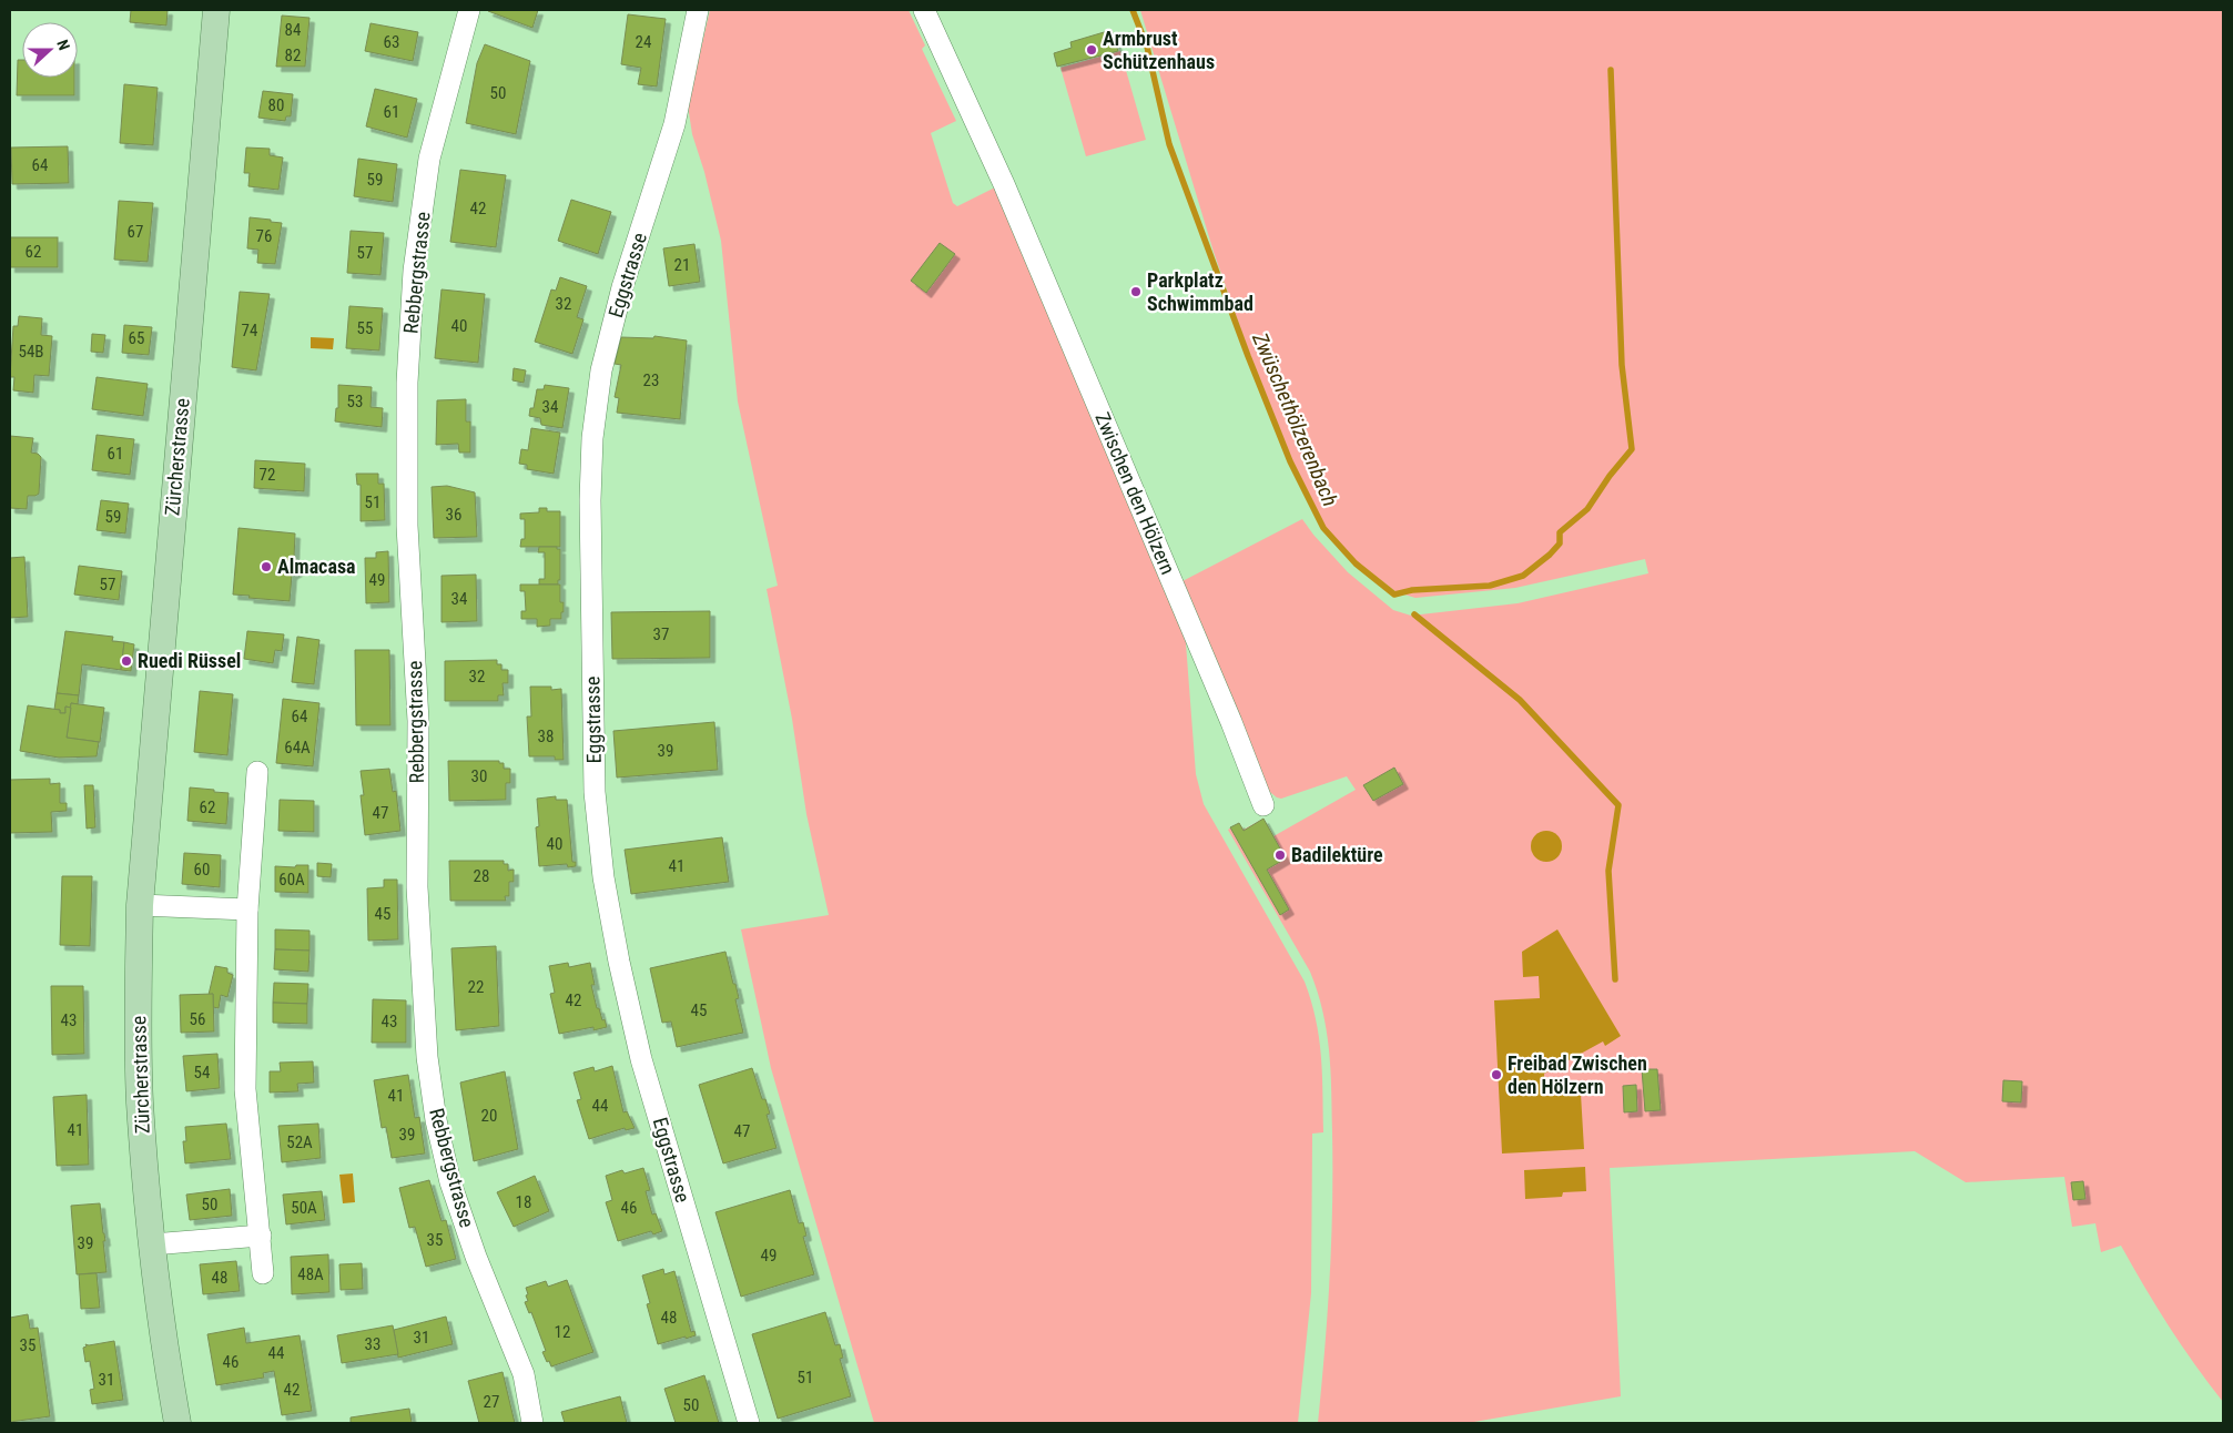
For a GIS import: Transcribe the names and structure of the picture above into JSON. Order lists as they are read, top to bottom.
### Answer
{
  "streets": {
    "main road": ["Zürcherstrasse"],
    "street": ["Rebbergstrasse", "Eggstrasse", "Zwischen den Hölzern"]
  },
  "water": ["Zwüschethölzerenbach"],
  "places": [
    "Armbrust Schützenhaus",
    "Parkplatz Schwimmbad",
    "Almacasa",
    "Ruedi Rüssel",
    "Badilektüre",
    "Freibad Zwischen den Hölzern"
  ],
  "house_numbers": [
    "84",
    "63",
    "24",
    "82",
    "50",
    "80",
    "61",
    "64",
    "59",
    "42",
    "67",
    "76",
    "62",
    "57",
    "21",
    "32",
    "40",
    "55",
    "74",
    "65",
    "54B",
    "23",
    "53",
    "34",
    "61",
    "72",
    "51",
    "36",
    "59",
    "49",
    "57",
    "34",
    "37",
    "32",
    "64",
    "38",
    "64A",
    "39",
    "30",
    "62",
    "47",
    "40",
    "41",
    "60",
    "28",
    "60A",
    "45",
    "22",
    "42",
    "45",
    "56",
    "43",
    "43",
    "54",
    "41",
    "44",
    "20",
    "41",
    "47",
    "39",
    "52A",
    "18",
    "50",
    "50A",
    "46",
    "35",
    "39",
    "49",
    "48A",
    "48",
    "48",
    "12",
    "31",
    "33",
    "35",
    "44",
    "46",
    "51",
    "31",
    "42",
    "27",
    "50"
  ],
  "north": "right"
}
